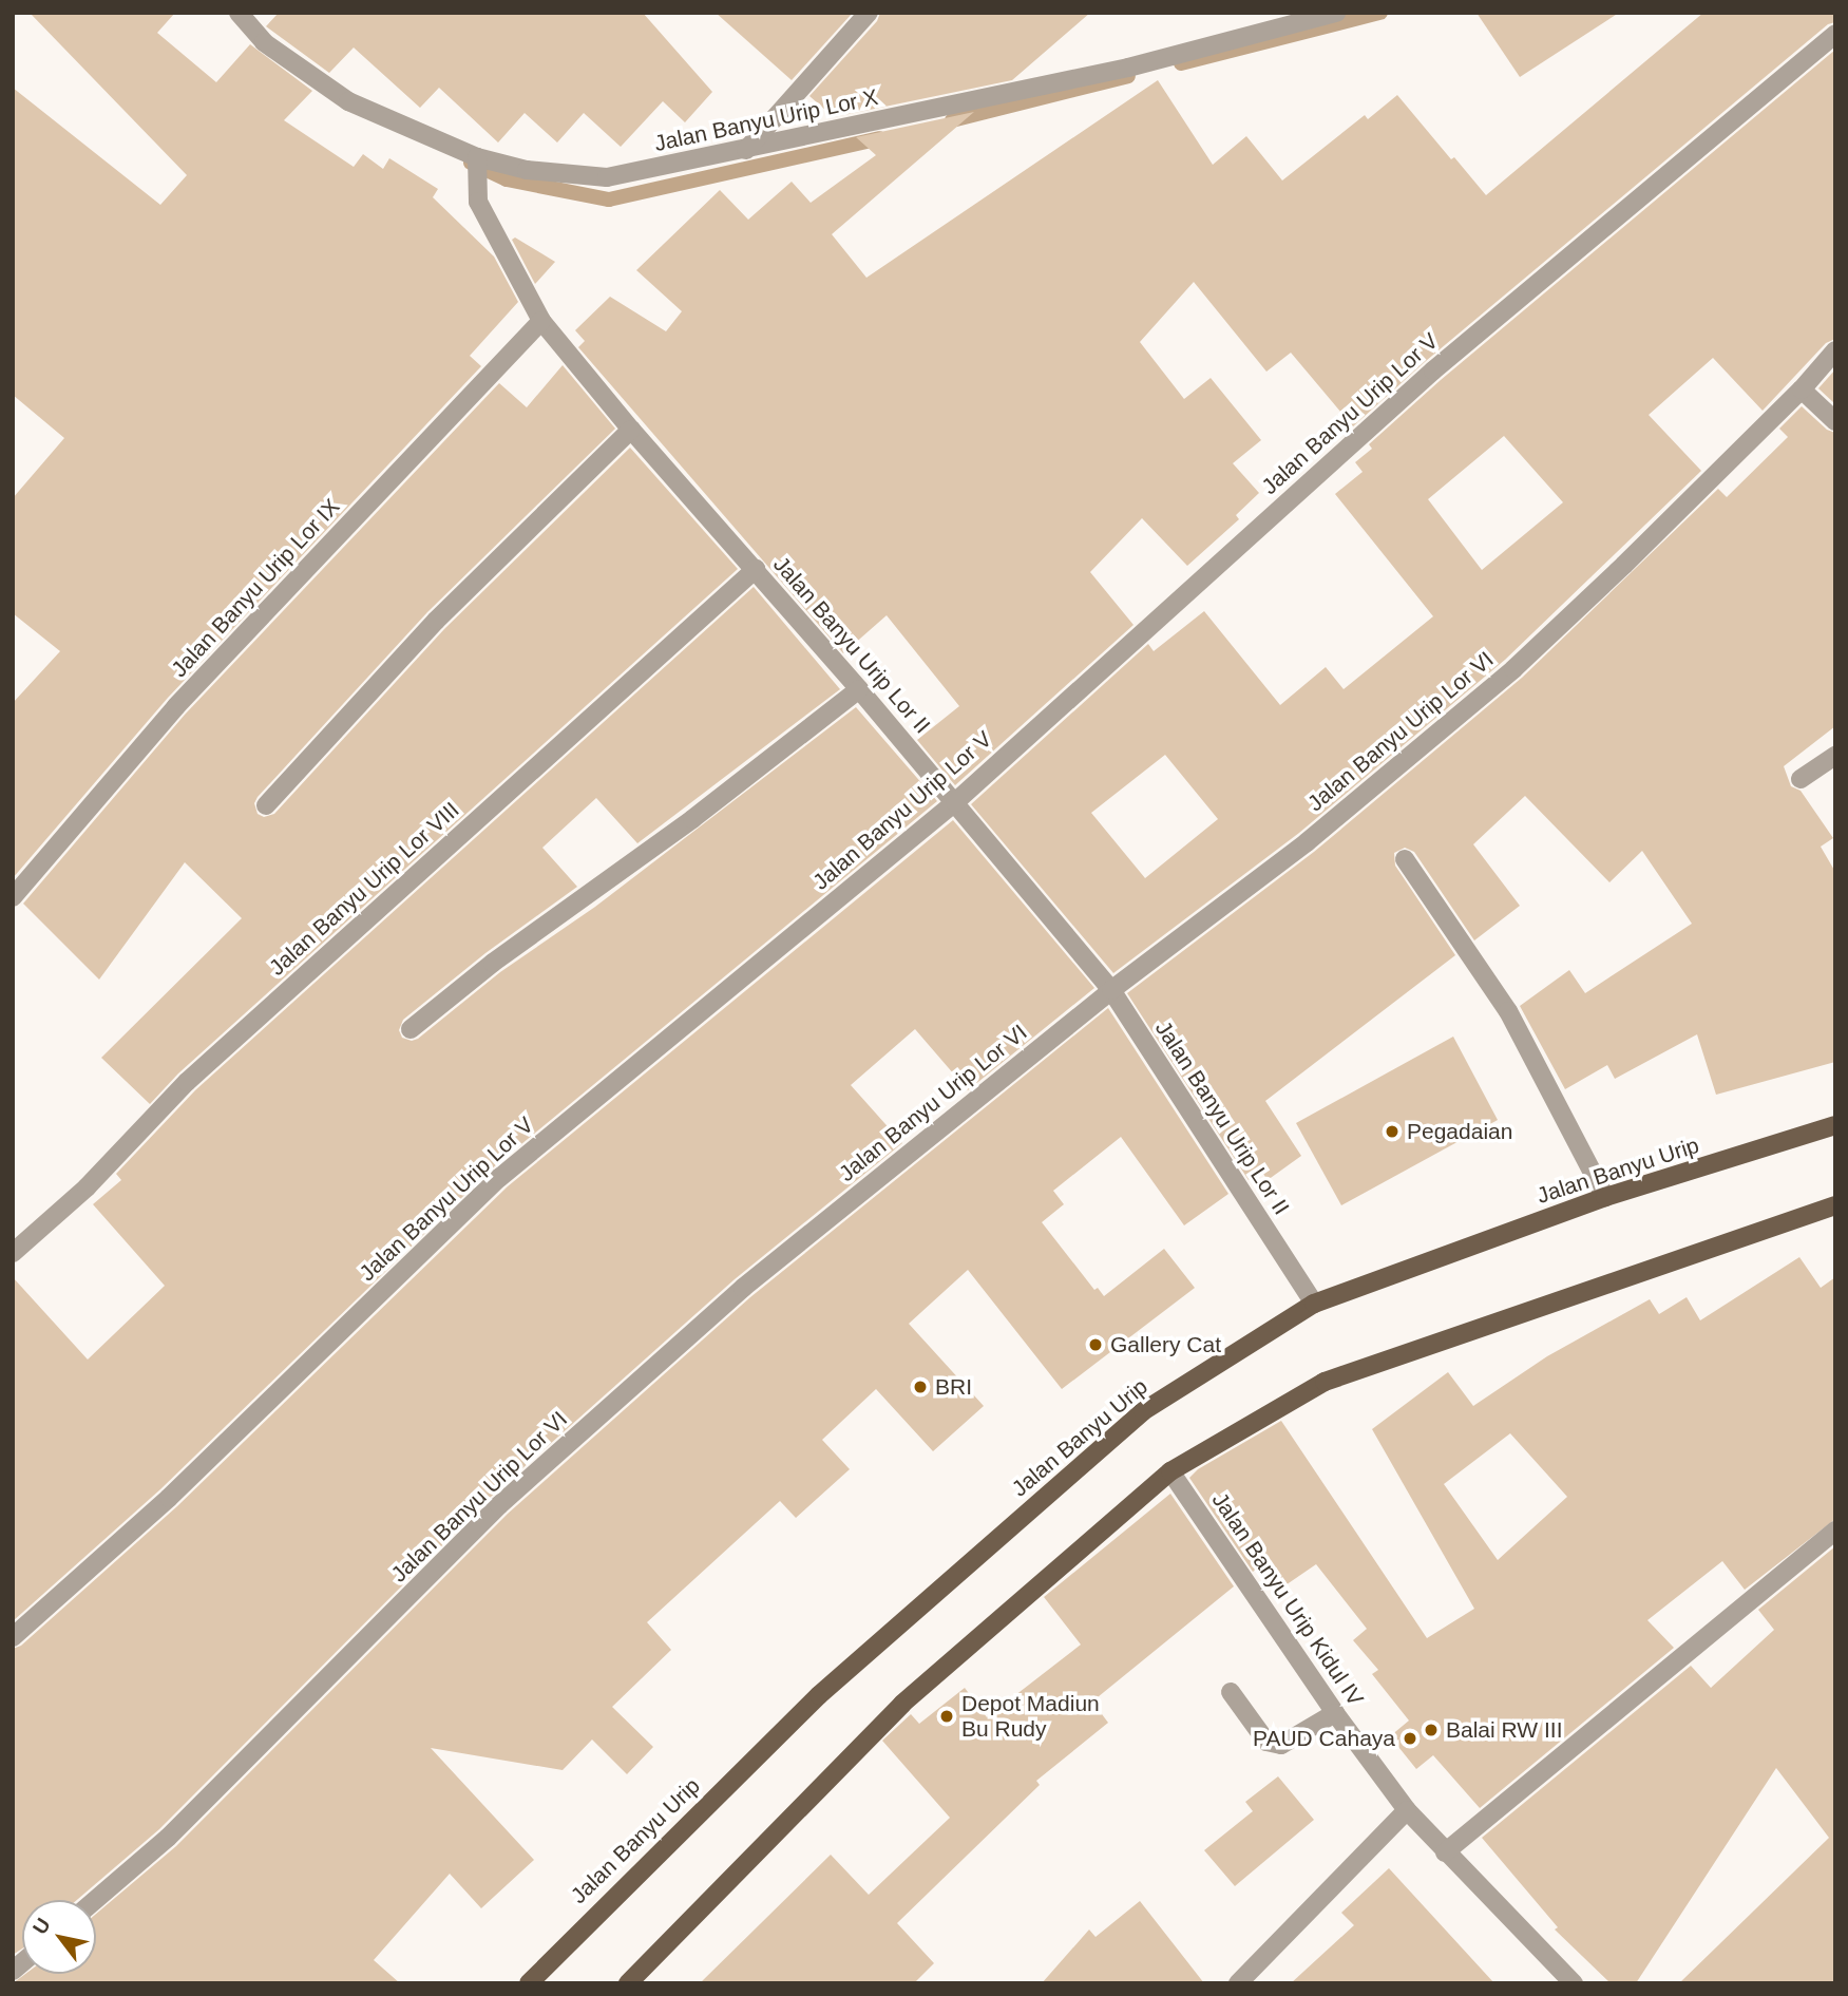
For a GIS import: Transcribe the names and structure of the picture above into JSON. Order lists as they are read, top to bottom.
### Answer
{
  "streets": {
    "main road": ["Jalan Banyu Urip"],
    "street": [
      "Jalan Banyu Urip Lor X",
      "Jalan Banyu Urip Lor V",
      "Jalan Banyu Urip Lor IX",
      "Jalan Banyu Urip Lor II",
      "Jalan Banyu Urip Lor VI",
      "Jalan Banyu Urip Lor VIII",
      "Jalan Banyu Urip Kidul IV"
    ]
  },
  "crossings": [
    ["Jalan Banyu Urip Lor X", "Jalan Banyu Urip Lor II"],
    ["Jalan Banyu Urip Lor V", "Jalan Banyu Urip Lor II"],
    ["Jalan Banyu Urip Lor IX", "Jalan Banyu Urip Lor II"],
    ["Jalan Banyu Urip Lor II", "Jalan Banyu Urip Lor VI"],
    ["Jalan Banyu Urip Lor II", "Jalan Banyu Urip Lor VIII"],
    ["Jalan Banyu Urip Lor II", "Jalan Banyu Urip"]
  ],
  "places": [
    "Pegadaian",
    "Gallery Cat",
    "BRI",
    "Depot Madiun Bu Rudy",
    "Balai RW III",
    "PAUD Cahaya"
  ],
  "north": "top left"
}
